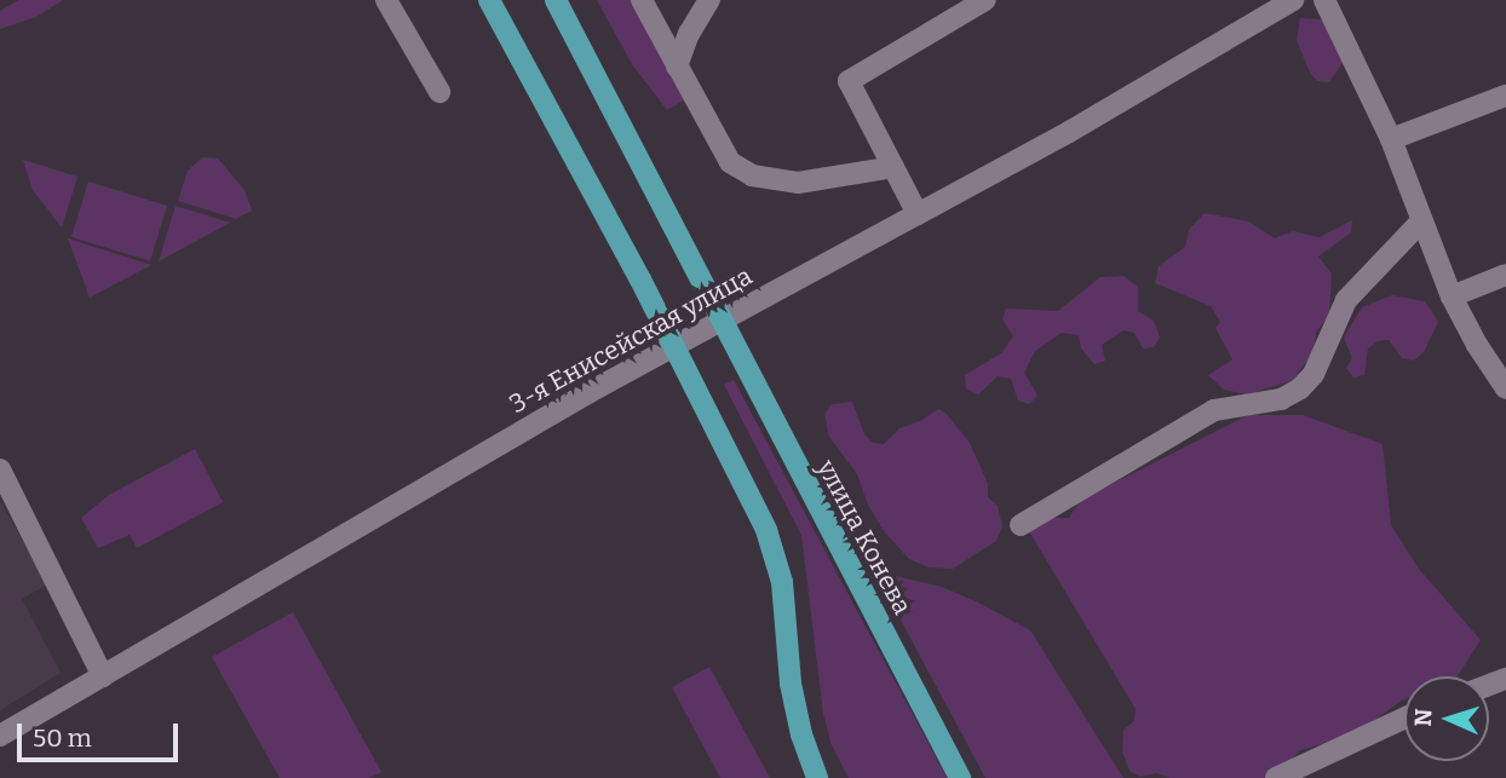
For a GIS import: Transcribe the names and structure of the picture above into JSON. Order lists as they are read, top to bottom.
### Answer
{
  "streets": {
    "main road": ["улица Конева"],
    "street": ["3-я Енисейская улица"]
  },
  "crossings": [
    ["3-я Енисейская улица", "улица Конева"]
  ],
  "scale_bar": "50 m",
  "north": "left"
}
